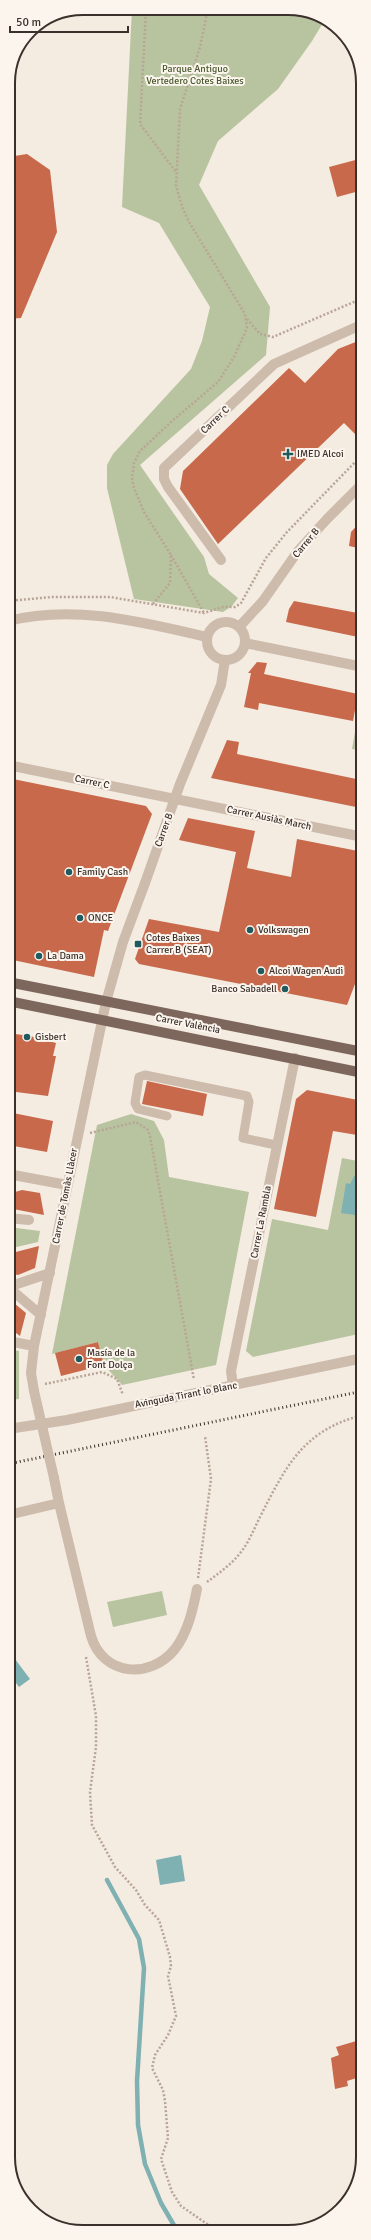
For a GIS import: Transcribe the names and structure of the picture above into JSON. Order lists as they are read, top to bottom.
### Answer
{
  "streets": {
    "main road": ["Carrer València"],
    "street": [
      "Carrer C",
      "Carrer B",
      "Carrer Ausiàs March",
      "Carrer de Tomàs Llàcer",
      "Carrer La Rambla",
      "Avinguda Tirant lo Blanc"
    ]
  },
  "crossings": [
    ["Carrer C", "Carrer B"],
    ["Carrer C", "Carrer Ausiàs March"],
    ["Carrer B", "Carrer Ausiàs March"],
    ["Carrer B", "Carrer València"],
    ["Carrer B", "Carrer de Tomàs Llàcer"],
    ["Carrer València", "Carrer de Tomàs Llàcer"],
    ["Carrer València", "Carrer La Rambla"],
    ["Carrer La Rambla", "Avinguda Tirant lo Blanc"]
  ],
  "parks": ["Parque Antiguo Vertedero Cotes Baixes"],
  "places": {
    "health": ["IMED Alcoi"],
    "other": [
      "Family Cash",
      "ONCE",
      "Volkswagen",
      "La Dama",
      "Alcoi Wagen Audi",
      "Banco Sabadell",
      "Gisbert",
      "Masía de la Font Dolça"
    ],
    "transit": ["Cotes Baixes Carrer B (SEAT)"]
  },
  "scale_bar": "50 m"
}
